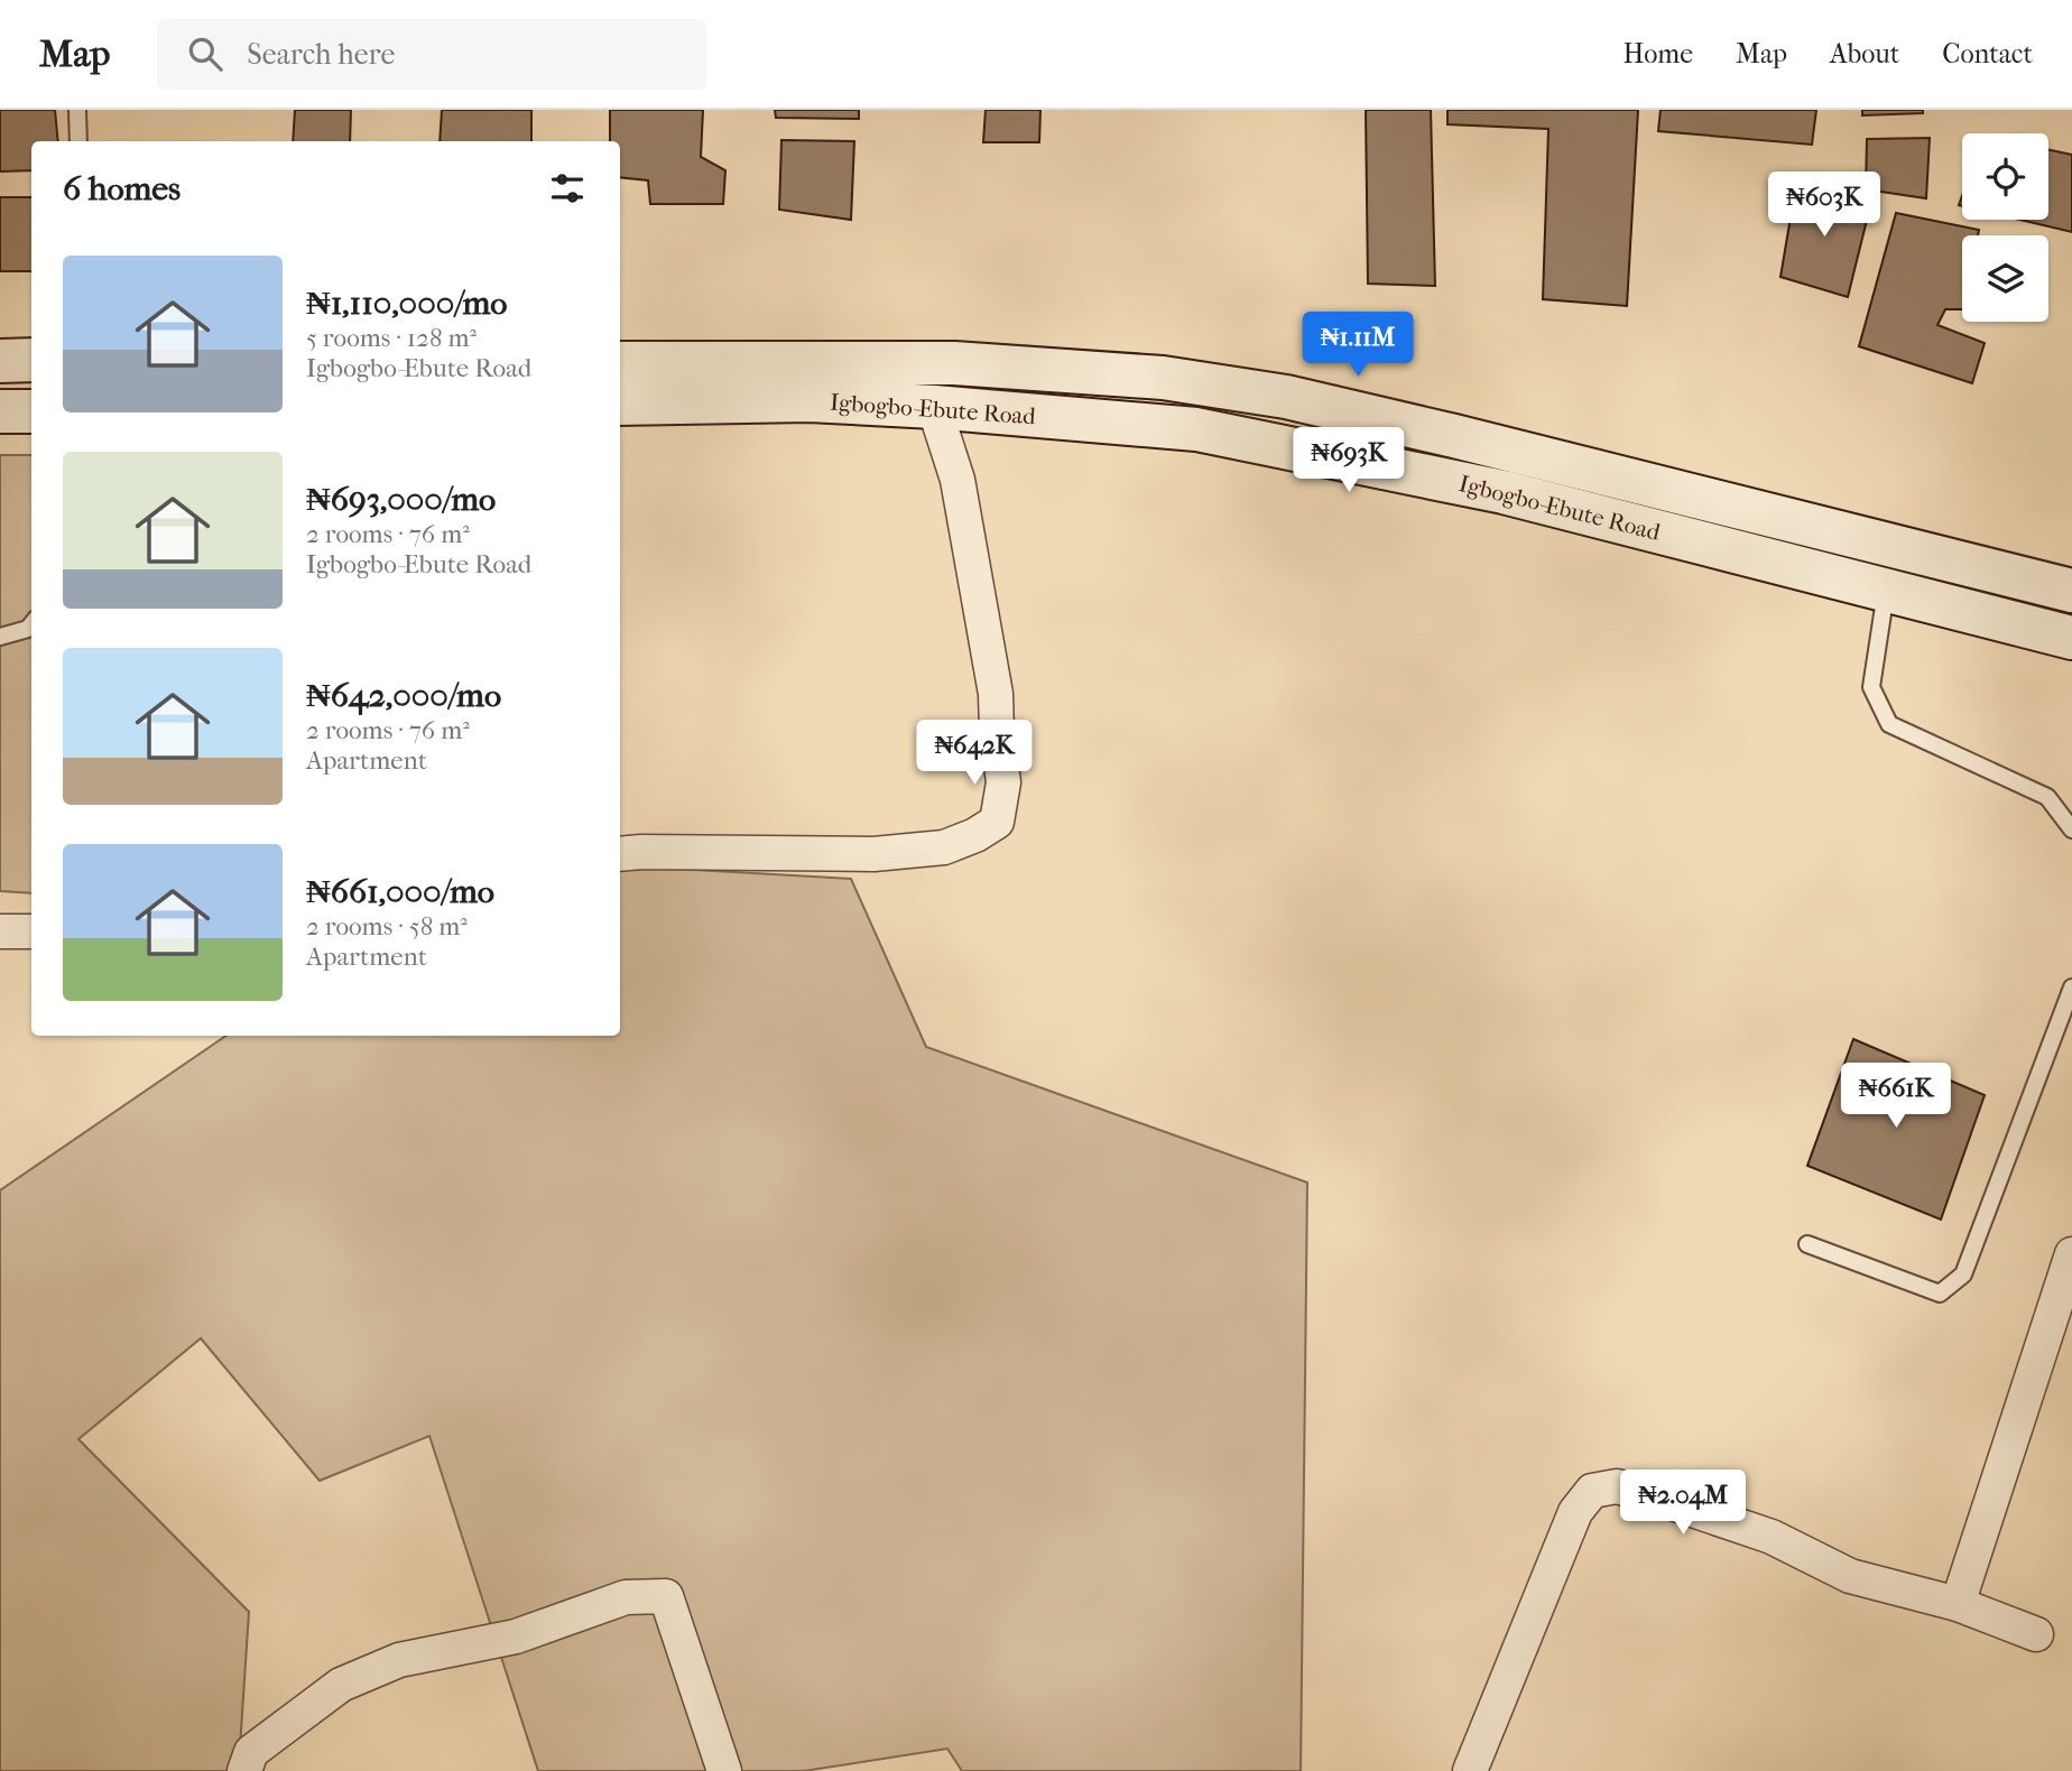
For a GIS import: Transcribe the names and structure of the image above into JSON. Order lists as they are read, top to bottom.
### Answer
{
  "streets": {
    "main road": ["Igbogbo-Ebute Road"]
  },
  "page": {
    "header": "Map",
    "search": "Search here",
    "nav": [
      "Home",
      "Map",
      "About",
      "Contact"
    ],
    "heading": "6 homes",
    "price": [
      "₦603K",
      "₦1.11M",
      "₦693K",
      "₦642K",
      "₦661K",
      "₦2.04M"
    ],
    "list": [
      {
        "name": "₦1,110,000/mo",
        "note": "5 rooms · 128 m² · Igbogbo-Ebute Road"
      },
      {
        "name": "₦693,000/mo",
        "note": "2 rooms · 76 m² · Igbogbo-Ebute Road"
      },
      {
        "name": "₦642,000/mo",
        "note": "2 rooms · 76 m² · Apartment"
      },
      {
        "name": "₦661,000/mo",
        "note": "2 rooms · 58 m² · Apartment"
      }
    ]
  }
}
